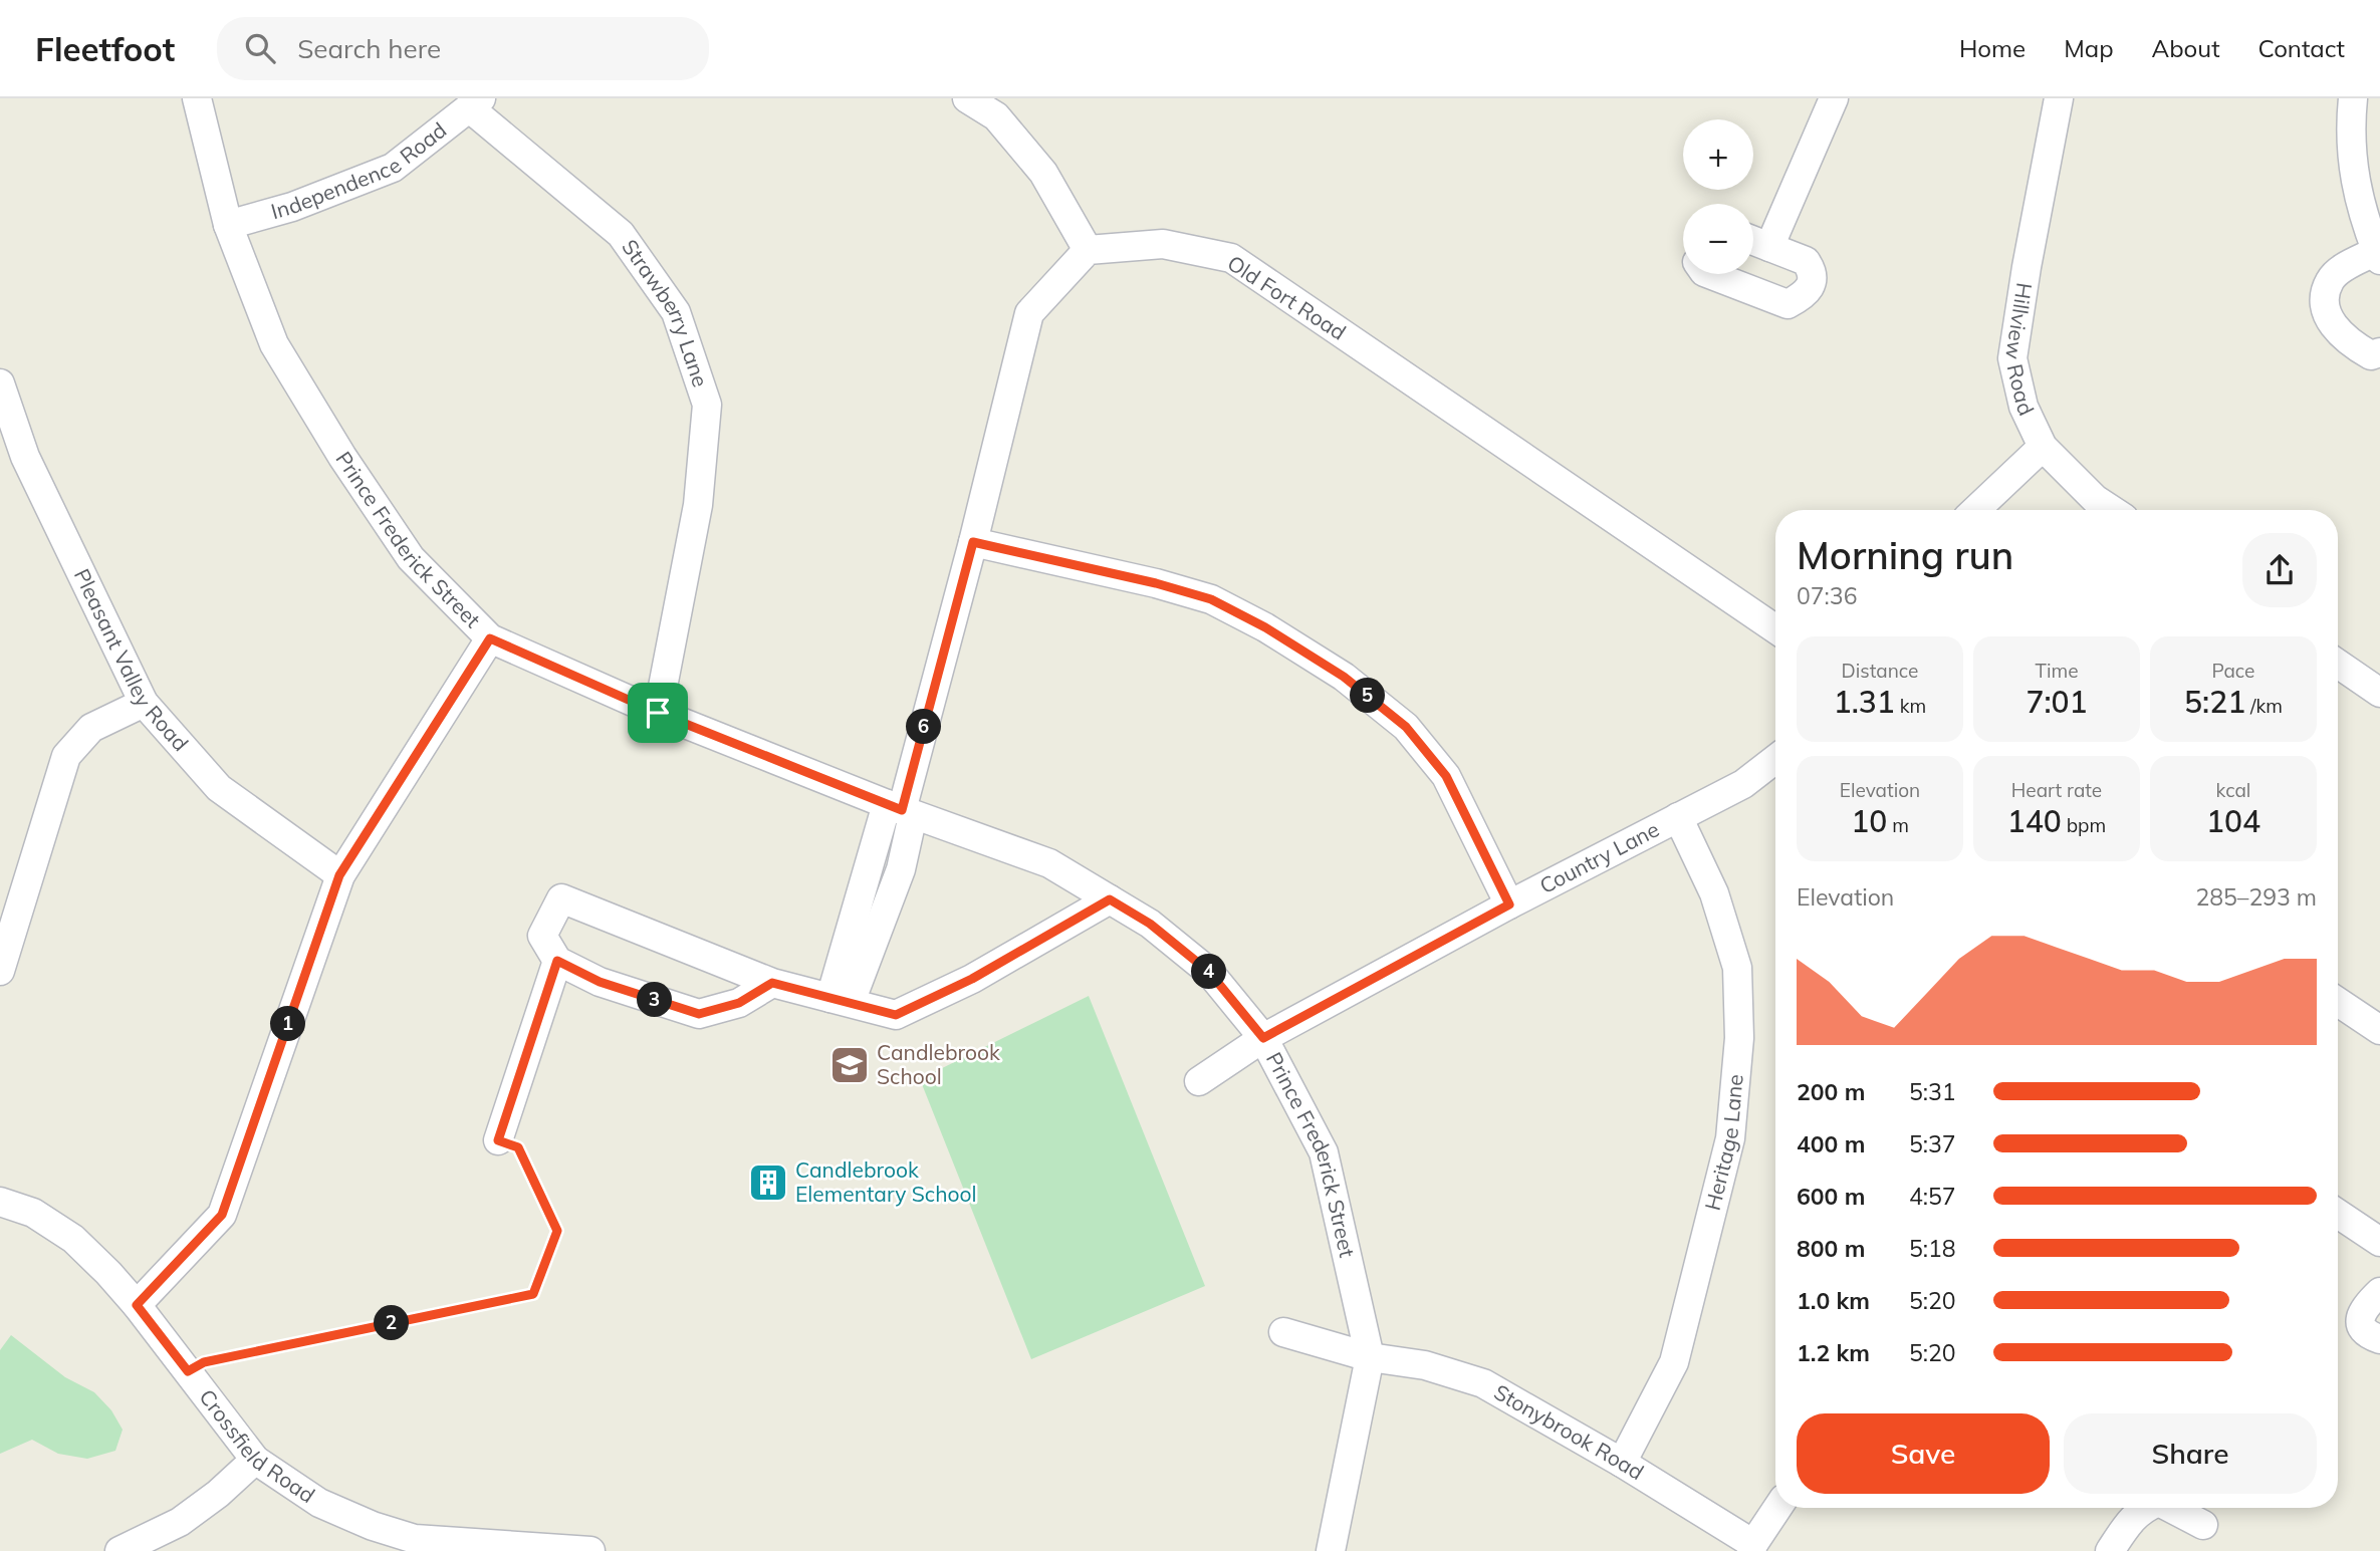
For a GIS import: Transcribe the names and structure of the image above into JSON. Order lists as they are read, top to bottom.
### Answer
{
  "streets": {
    "street": [
      "Independence Road",
      "Old Fort Road",
      "Strawberry Lane",
      "Hillview Road",
      "Prince Frederick Street",
      "Pleasant Valley Road",
      "Country Lane",
      "Heritage Lane",
      "Stonybrook Road",
      "Crossfield Road"
    ]
  },
  "crossings": [
    ["Independence Road", "Strawberry Lane"],
    ["Independence Road", "Prince Frederick Street"],
    ["Strawberry Lane", "Prince Frederick Street"],
    ["Prince Frederick Street", "Country Lane"],
    ["Prince Frederick Street", "Stonybrook Road"],
    ["Country Lane", "Heritage Lane"],
    ["Heritage Lane", "Stonybrook Road"]
  ],
  "places": {
    "school or university": ["Candlebrook School"],
    "building": ["Candlebrook Elementary School"]
  },
  "page": {
    "header": "Fleetfoot",
    "search": "Search here",
    "nav": [
      "Home",
      "Map",
      "About",
      "Contact"
    ],
    "map_buttons": ["+", "−"],
    "heading": ["Morning run", "07:36"],
    "stats": [
      ["Distance", "1.31 km"],
      ["Time", "7:01"],
      ["Pace", "5:21 /km"],
      ["Elevation", "10 m"],
      ["Heart rate", "140 bpm"],
      ["kcal", "104"]
    ],
    "pins": [
      "5",
      "6",
      "4",
      "3",
      "1",
      "2"
    ],
    "chart": ["Elevation", "285–293 m"],
    "list": [
      {
        "name": "200 m",
        "note": "5:31"
      },
      {
        "name": "400 m",
        "note": "5:37"
      },
      {
        "name": "600 m",
        "note": "4:57"
      },
      {
        "name": "800 m",
        "note": "5:18"
      },
      {
        "name": "1.0 km",
        "note": "5:20"
      },
      {
        "name": "1.2 km",
        "note": "5:20"
      }
    ],
    "buttons": ["Save", "Share"]
  }
}
